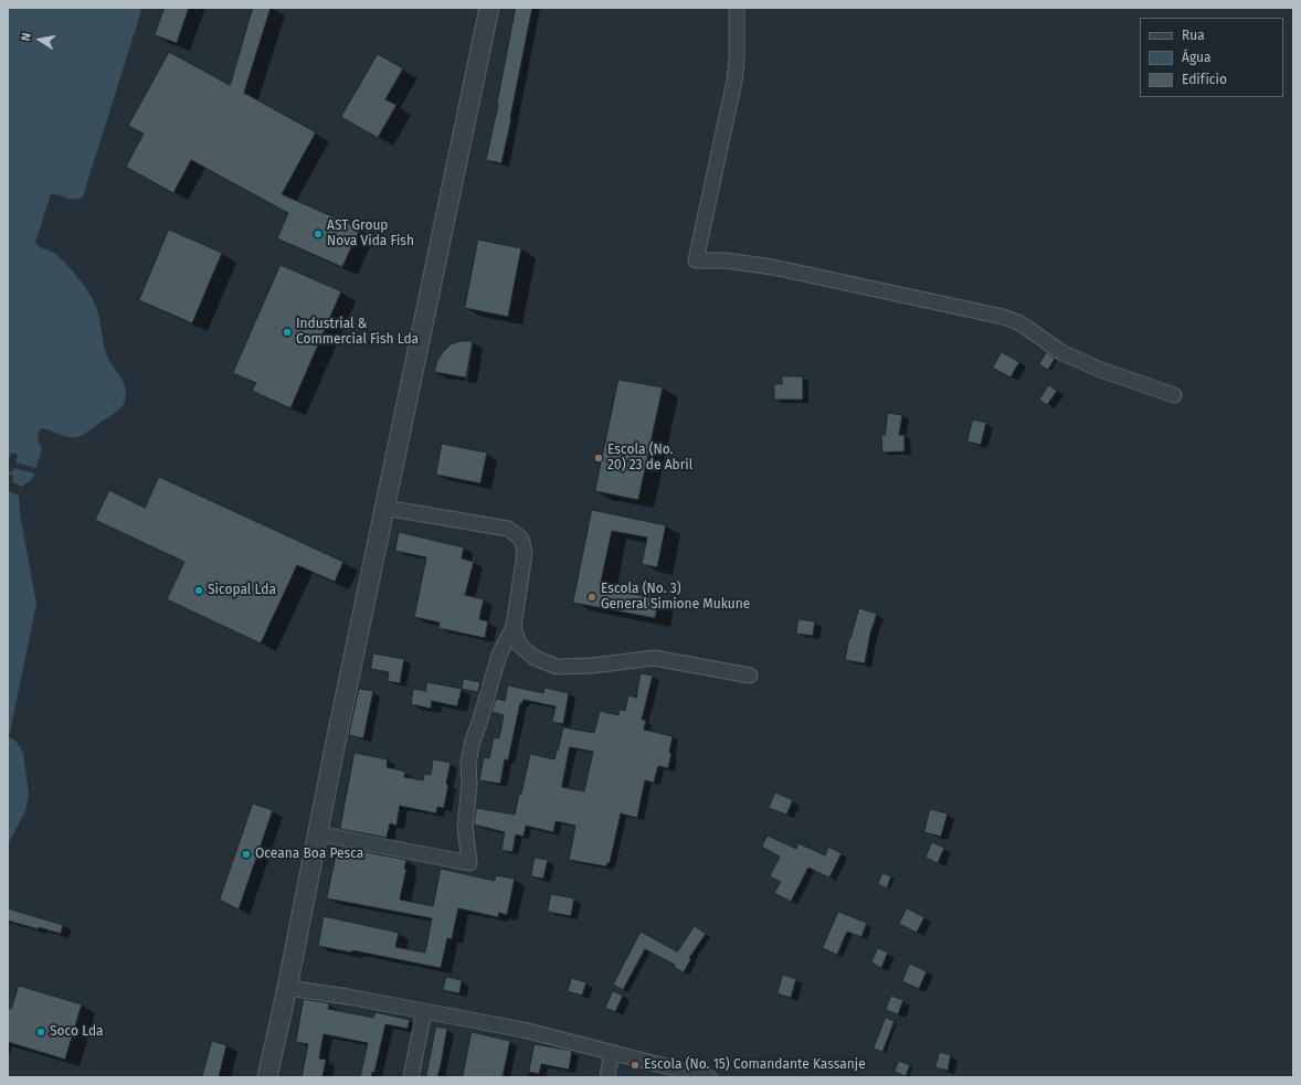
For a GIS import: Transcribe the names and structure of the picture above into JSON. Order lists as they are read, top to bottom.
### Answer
{
  "places": [
    "AST Group Nova Vida Fish",
    "Industrial & Commercial Fish Lda",
    "Escola (No. 20) 23 de Abril",
    "Sicopal Lda",
    "Escola (No. 3) General Simione Mukune",
    "Oceana Boa Pesca",
    "Soco Lda",
    "Escola (No. 15) Comandante Kassanje"
  ],
  "legend": ["Rua", "Água", "Edifício"],
  "north": "left"
}
